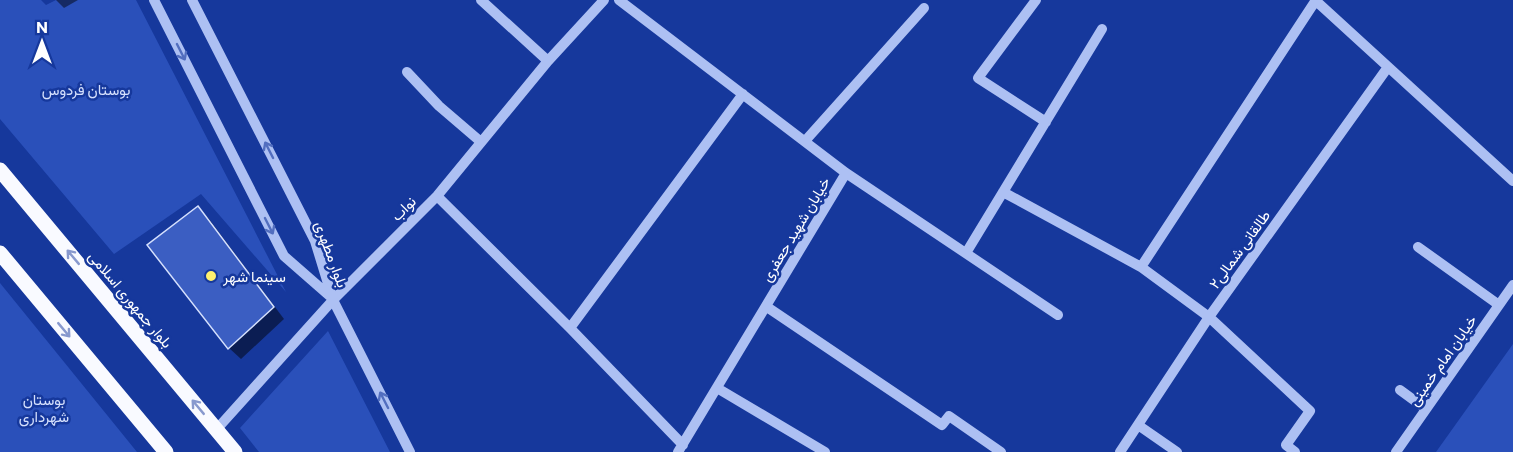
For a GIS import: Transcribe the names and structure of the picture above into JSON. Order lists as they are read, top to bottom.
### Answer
{
  "streets": {
    "main road": ["بلوار جمهوری اسلامی"],
    "street": [
      "نواب",
      "خیابان شهید جعفری",
      "طالقانی شمالی۲",
      "بلوار مطهری",
      "خیابان امام خمینی"
    ]
  },
  "crossings": [
    ["نواب", "بلوار مطهری"],
    ["نواب", "بلوار جمهوری اسلامی"]
  ],
  "parks": ["بوستان فردوس", "بوستان شهرداری"],
  "places": ["سینما شهر"],
  "north": "top"
}
